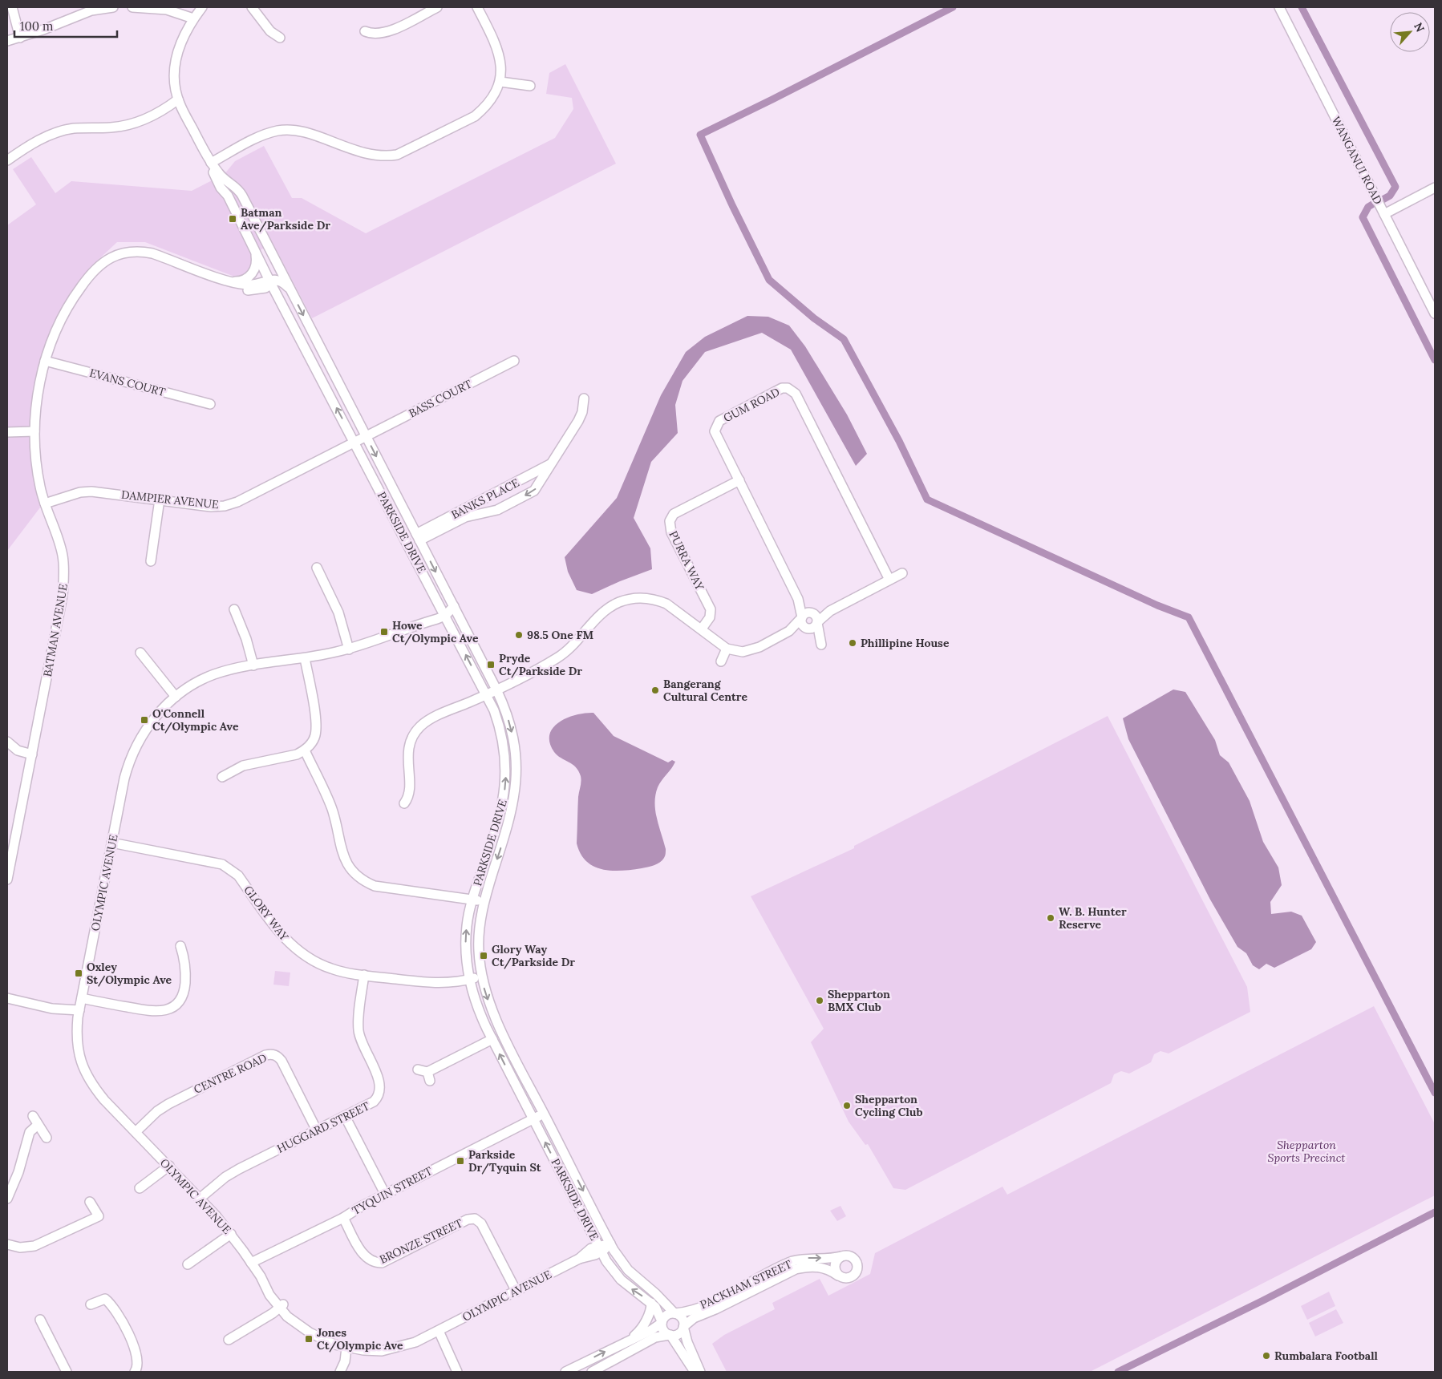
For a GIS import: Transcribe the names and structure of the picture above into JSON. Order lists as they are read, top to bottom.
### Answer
{
  "streets": {
    "street": [
      "WANGANUI ROAD",
      "EVANS COURT",
      "BASS COURT",
      "GUM ROAD",
      "BANKS PLACE",
      "DAMPIER AVENUE",
      "PARKSIDE DRIVE",
      "PURRA WAY",
      "BATMAN AVENUE",
      "OLYMPIC AVENUE",
      "GLORY WAY",
      "CENTRE ROAD",
      "HUGGARD STREET",
      "TYQUIN STREET",
      "BRONZE STREET",
      "PACKHAM STREET"
    ]
  },
  "crossings": [
    ["EVANS COURT", "BATMAN AVENUE"],
    ["BASS COURT", "DAMPIER AVENUE"],
    ["BASS COURT", "PARKSIDE DRIVE"],
    ["GUM ROAD", "PURRA WAY"],
    ["BANKS PLACE", "PARKSIDE DRIVE"],
    ["DAMPIER AVENUE", "PARKSIDE DRIVE"],
    ["DAMPIER AVENUE", "BATMAN AVENUE"],
    ["PARKSIDE DRIVE", "BATMAN AVENUE"],
    ["PARKSIDE DRIVE", "OLYMPIC AVENUE"],
    ["PARKSIDE DRIVE", "GLORY WAY"],
    ["PARKSIDE DRIVE", "TYQUIN STREET"],
    ["PARKSIDE DRIVE", "PACKHAM STREET"],
    ["OLYMPIC AVENUE", "GLORY WAY"],
    ["OLYMPIC AVENUE", "CENTRE ROAD"],
    ["OLYMPIC AVENUE", "HUGGARD STREET"],
    ["OLYMPIC AVENUE", "TYQUIN STREET"],
    ["OLYMPIC AVENUE", "BRONZE STREET"],
    ["GLORY WAY", "HUGGARD STREET"],
    ["CENTRE ROAD", "HUGGARD STREET"],
    ["TYQUIN STREET", "BRONZE STREET"]
  ],
  "parks": ["Shepparton Sports Precinct"],
  "places": {
    "transit": [
      "Batman Ave/Parkside Dr",
      "Howe Ct/Olympic Ave",
      "Pryde Ct/Parkside Dr",
      "O'Connell Ct/Olympic Ave",
      "Glory Way Ct/Parkside Dr",
      "Oxley St/Olympic Ave",
      "Parkside Dr/Tyquin St",
      "Jones Ct/Olympic Ave"
    ],
    "other": [
      "98.5 One FM",
      "Phillipine House",
      "Bangerang Cultural Centre",
      "W. B. Hunter Reserve",
      "Shepparton BMX Club",
      "Shepparton Cycling Club",
      "Rumbalara Football"
    ]
  },
  "scale_bar": "100 m",
  "north": "top right"
}
